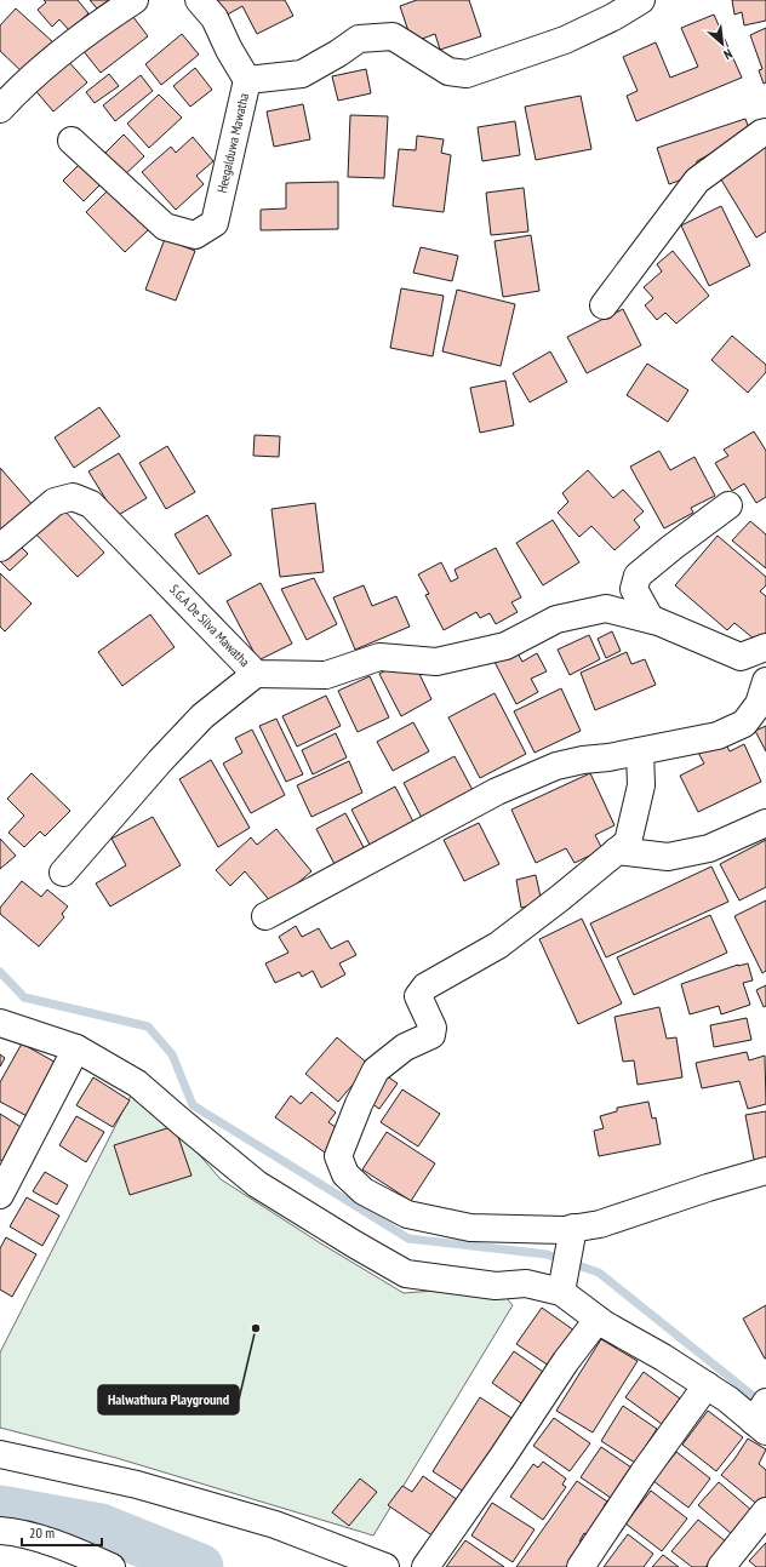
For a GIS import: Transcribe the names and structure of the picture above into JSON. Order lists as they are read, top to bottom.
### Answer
{
  "streets": {
    "street": ["Heegalduwa Mawatha", "S.G.A De Silva Mawatha"]
  },
  "places": ["Halwathura Playground"],
  "scale_bar": "20 m",
  "north": "bottom right"
}
